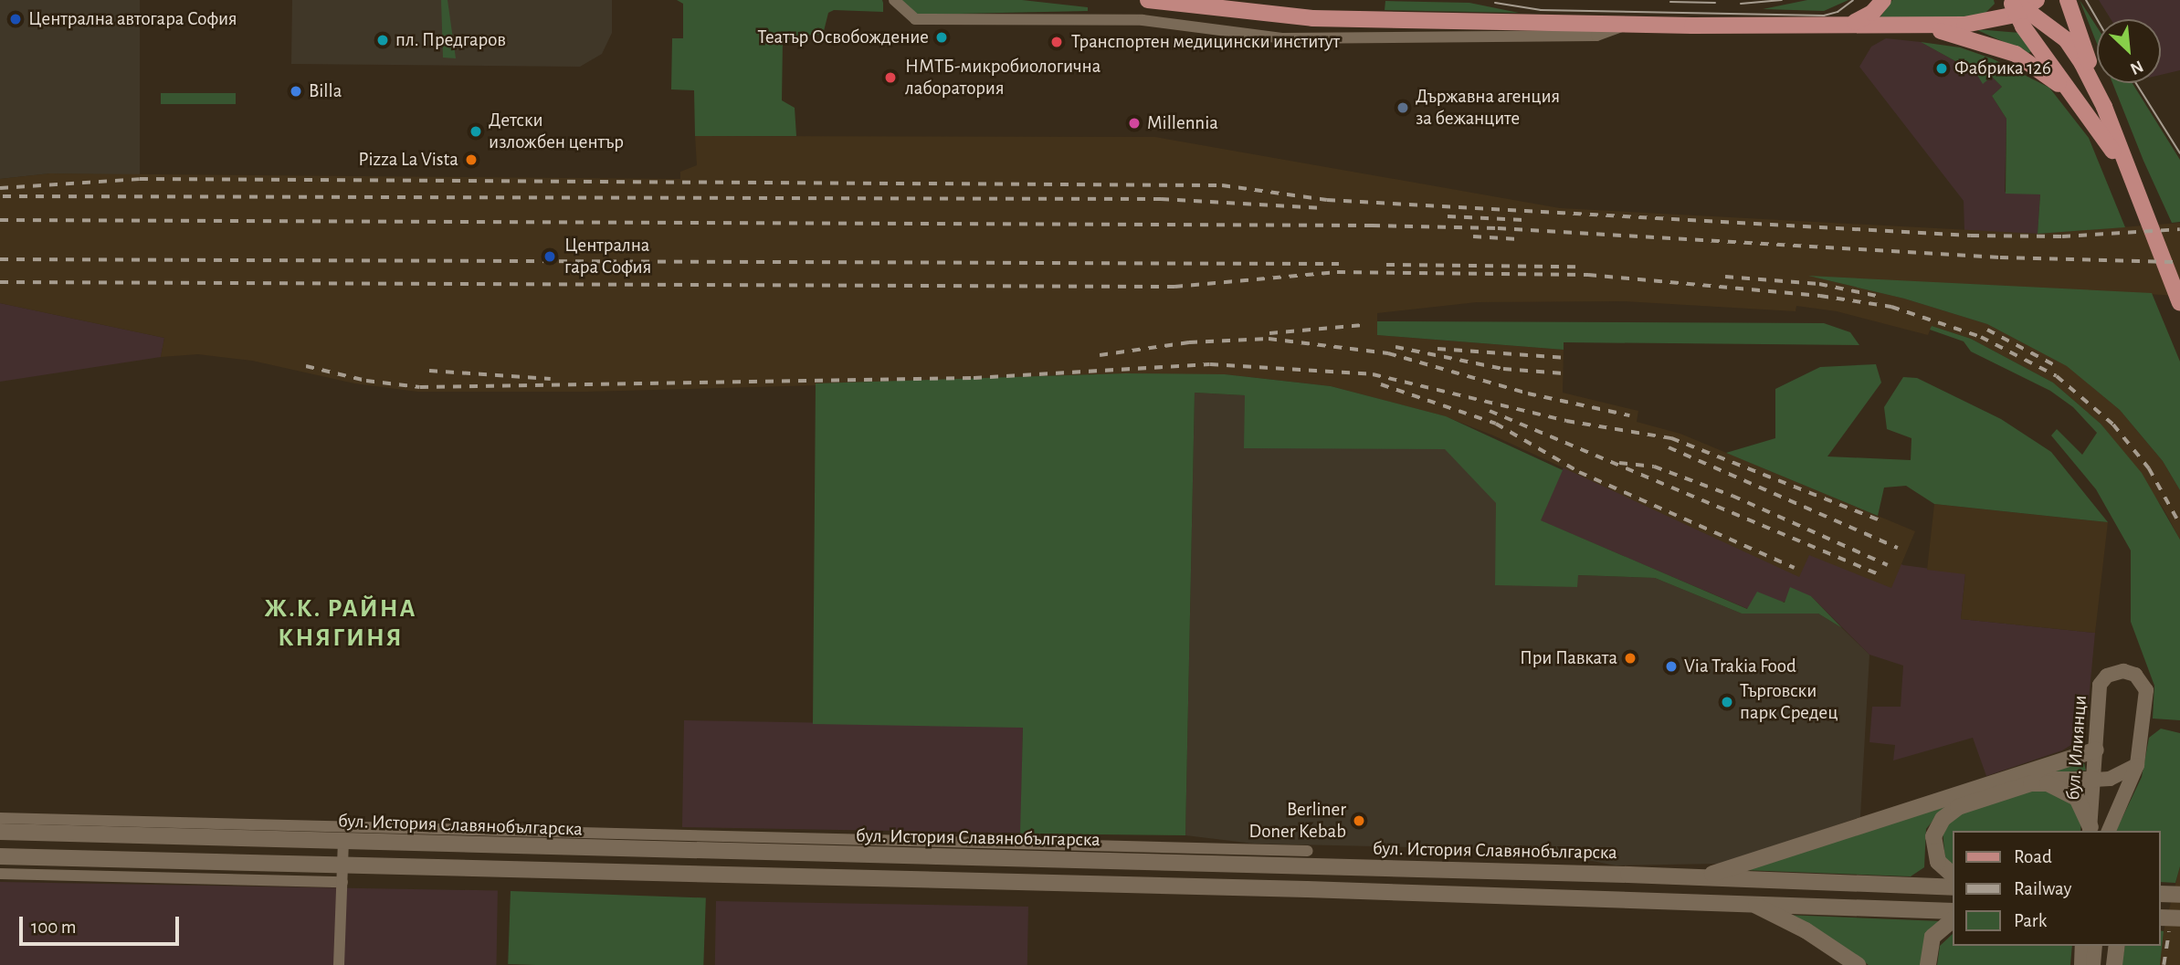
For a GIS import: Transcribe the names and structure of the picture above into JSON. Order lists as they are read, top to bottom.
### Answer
{
  "streets": {
    "main road": ["бул. История Славянобългарска"],
    "street": ["бул. Илиянци"]
  },
  "districts": ["Ж.К. РАЙНА КНЯГИНЯ"],
  "places": [
    "Централна автогара София",
    "Театър Освобождение",
    "пл. Предгаров",
    "Транспортен медицински институт",
    "Фабрика 126",
    "НМТБ-микробиологична лаборатория",
    "Billa",
    "Държавна агенция за бежанците",
    "Millennia",
    "Детски изложбен център",
    "Pizza La Vista",
    "Централна гара София",
    "При Павката",
    "Via Trakia Food",
    "Търговски парк Средец",
    "Berliner Doner Kebab"
  ],
  "legend": ["Road", "Railway", "Park"],
  "scale_bar": "100 m",
  "north": "bottom right"
}
